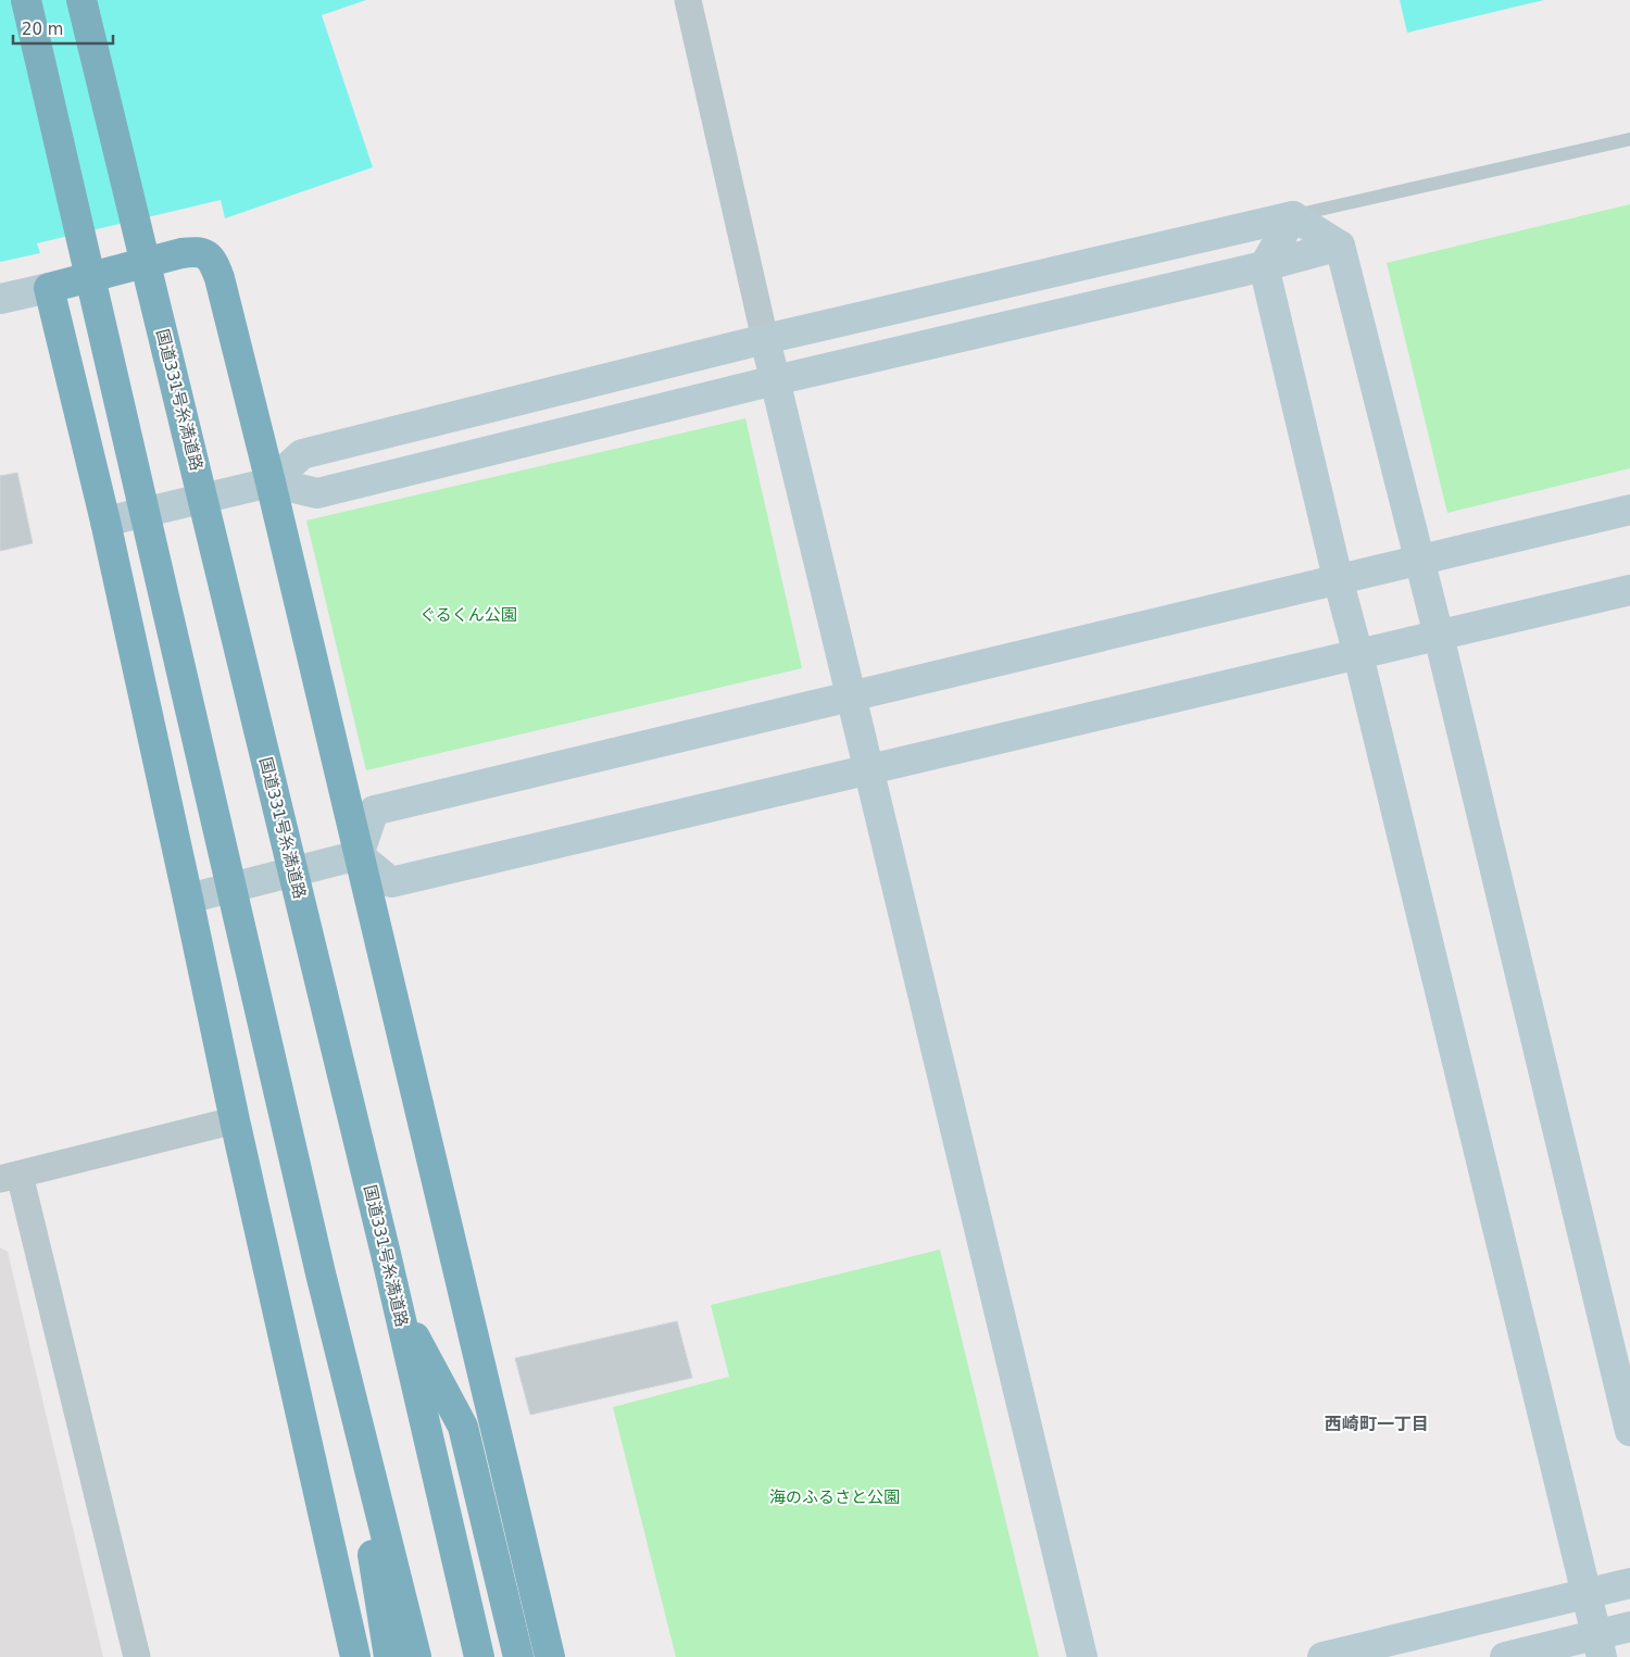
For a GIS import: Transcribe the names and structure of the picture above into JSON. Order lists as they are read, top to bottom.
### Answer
{
  "streets": {
    "highway": ["国道331号糸満道路"]
  },
  "districts": ["西崎町一丁目"],
  "parks": ["ぐるくん公園", "海のふるさと公園"],
  "scale_bar": "20 m"
}
